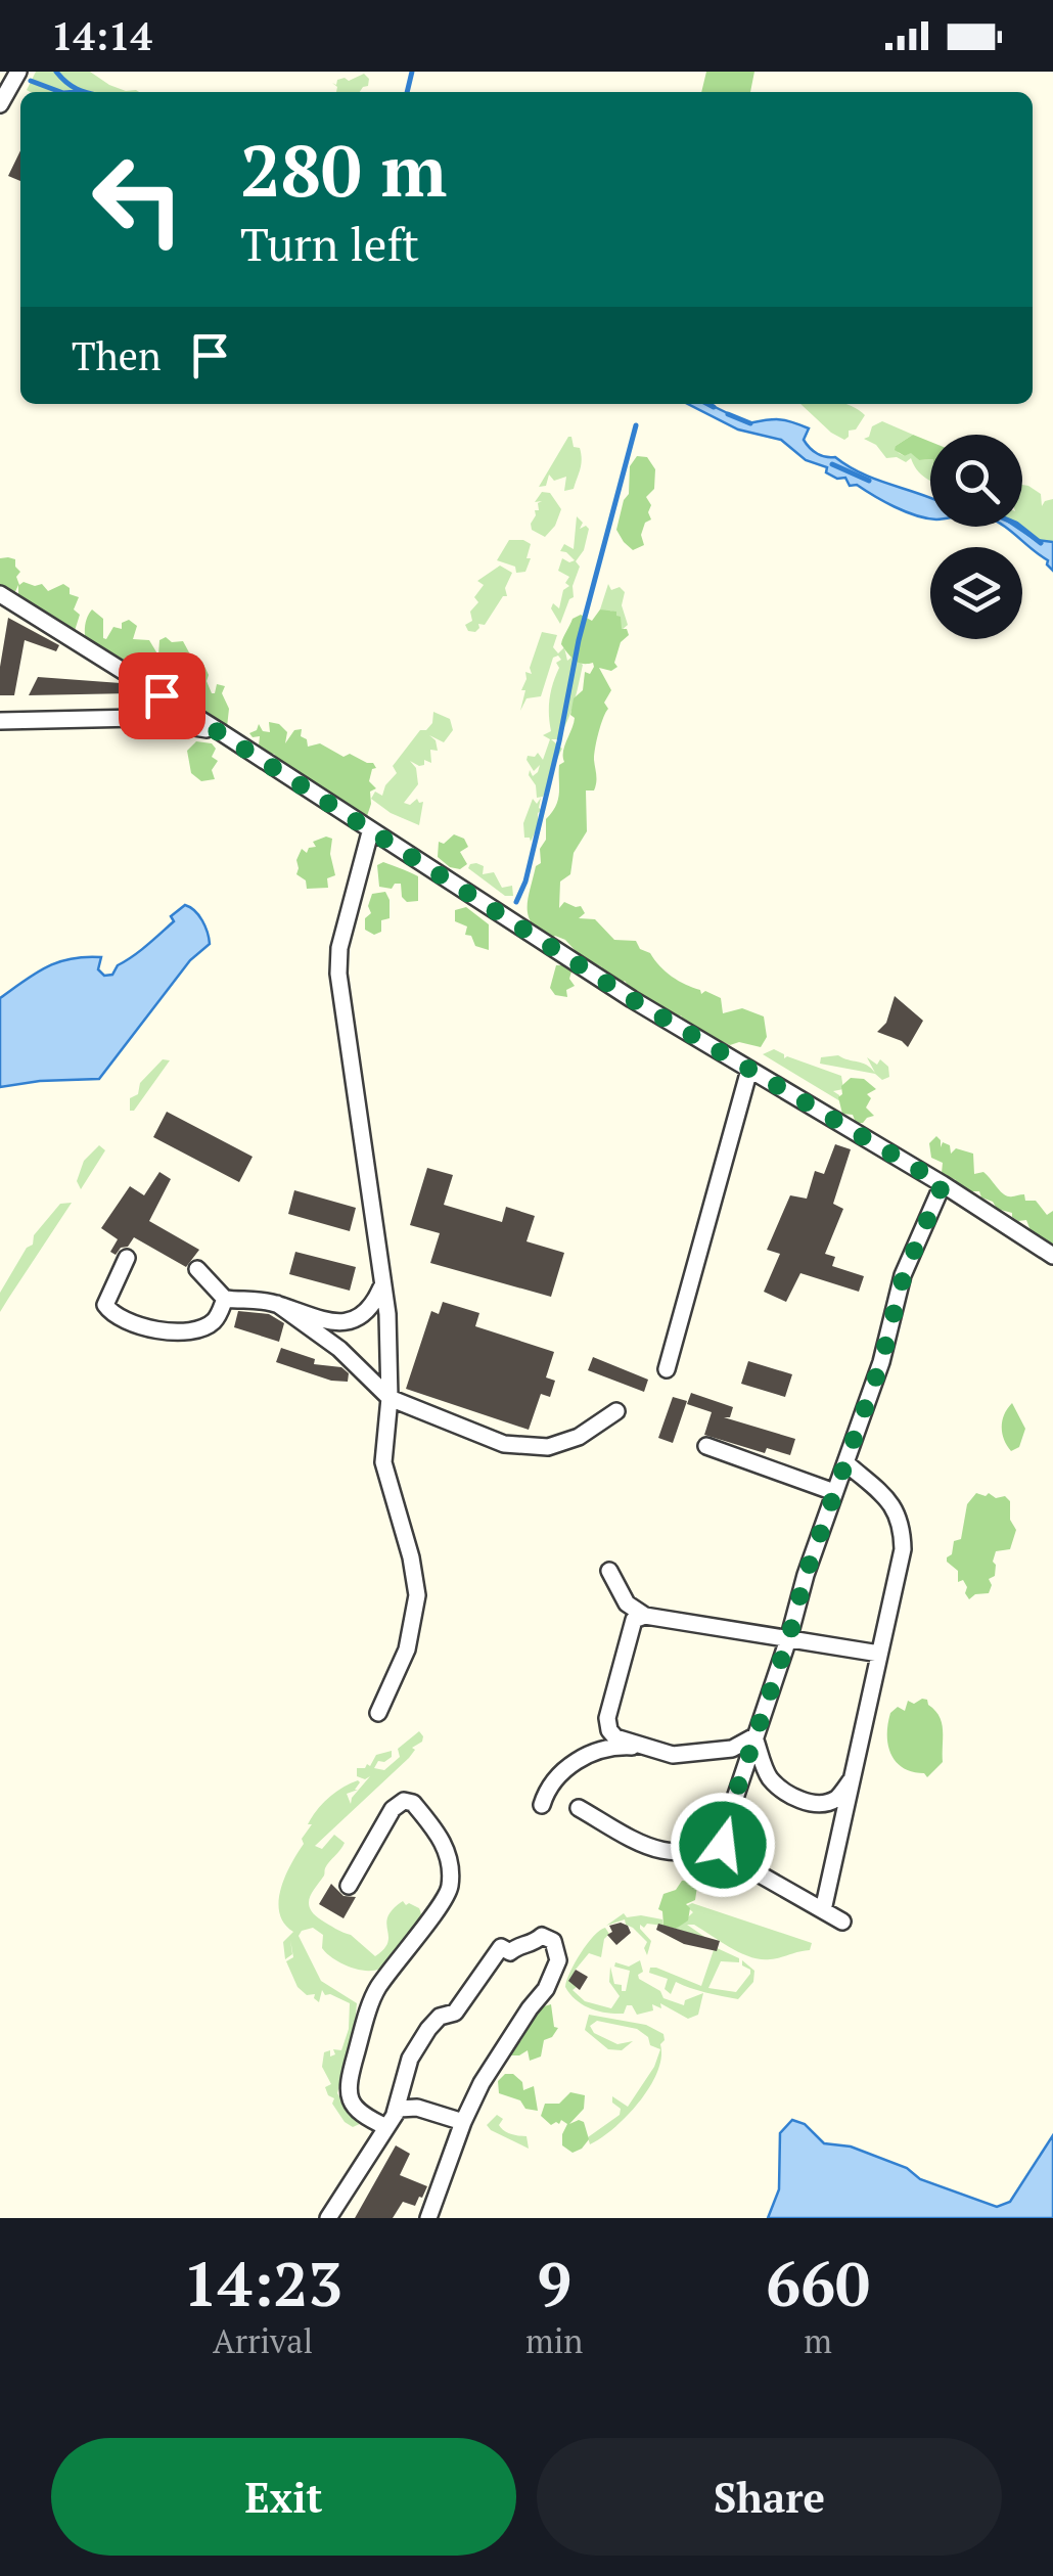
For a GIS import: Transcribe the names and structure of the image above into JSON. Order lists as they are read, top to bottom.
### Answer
{
  "page": {
    "status": "14:14",
    "turn": ["280 m", "Turn left"],
    "then": "Then",
    "eta": [
      "14:23",
      "Arrival",
      "9",
      "min",
      "660",
      "m"
    ],
    "buttons": ["Exit", "Share"]
  }
}
